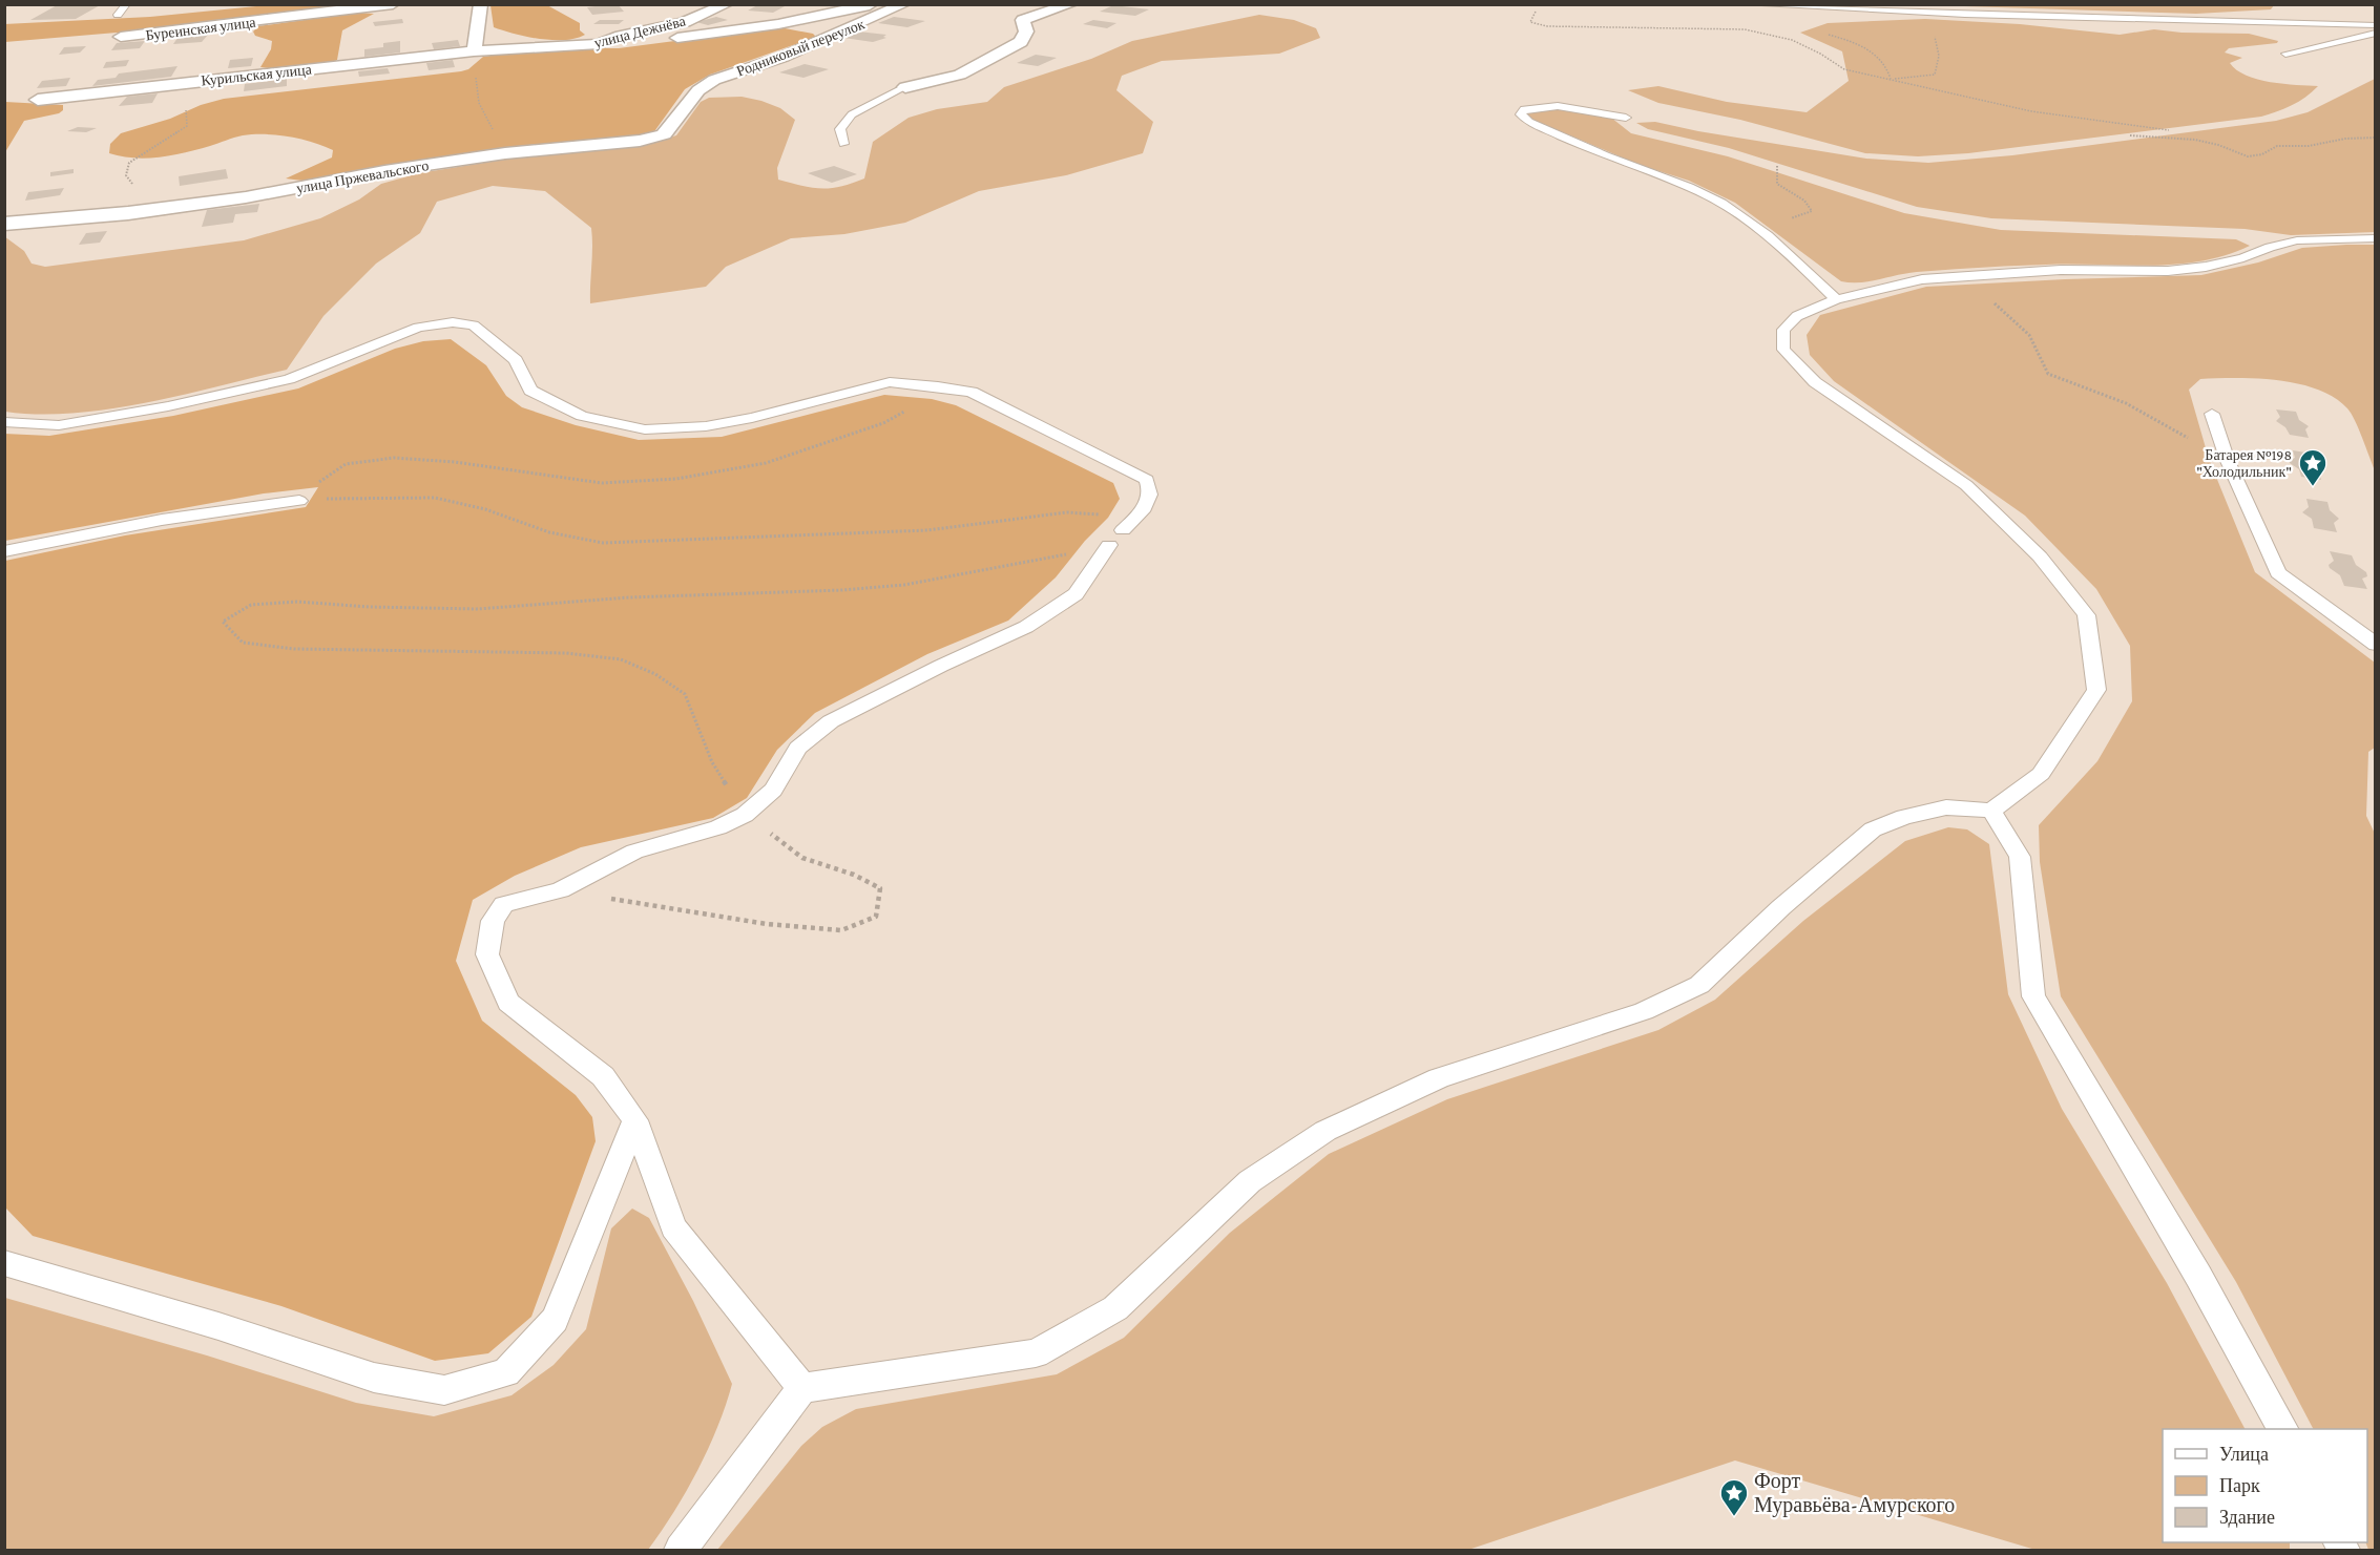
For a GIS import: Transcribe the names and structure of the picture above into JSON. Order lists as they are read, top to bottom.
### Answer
{
  "streets": {
    "street": [
      "Буреинская улица",
      "улица Дежнёва",
      "Родниковый переулок",
      "Курильская улица",
      "улица Пржевальского"
    ]
  },
  "crossings": [
    ["улица Дежнёва", "Курильская улица"],
    ["Родниковый переулок", "улица Пржевальского"]
  ],
  "places": {
    "place": ["Батарея №198 \"Холодильник\"", "Форт Муравьёва-Амурского"]
  },
  "legend": ["Улица", "Парк", "Здание"]
}
